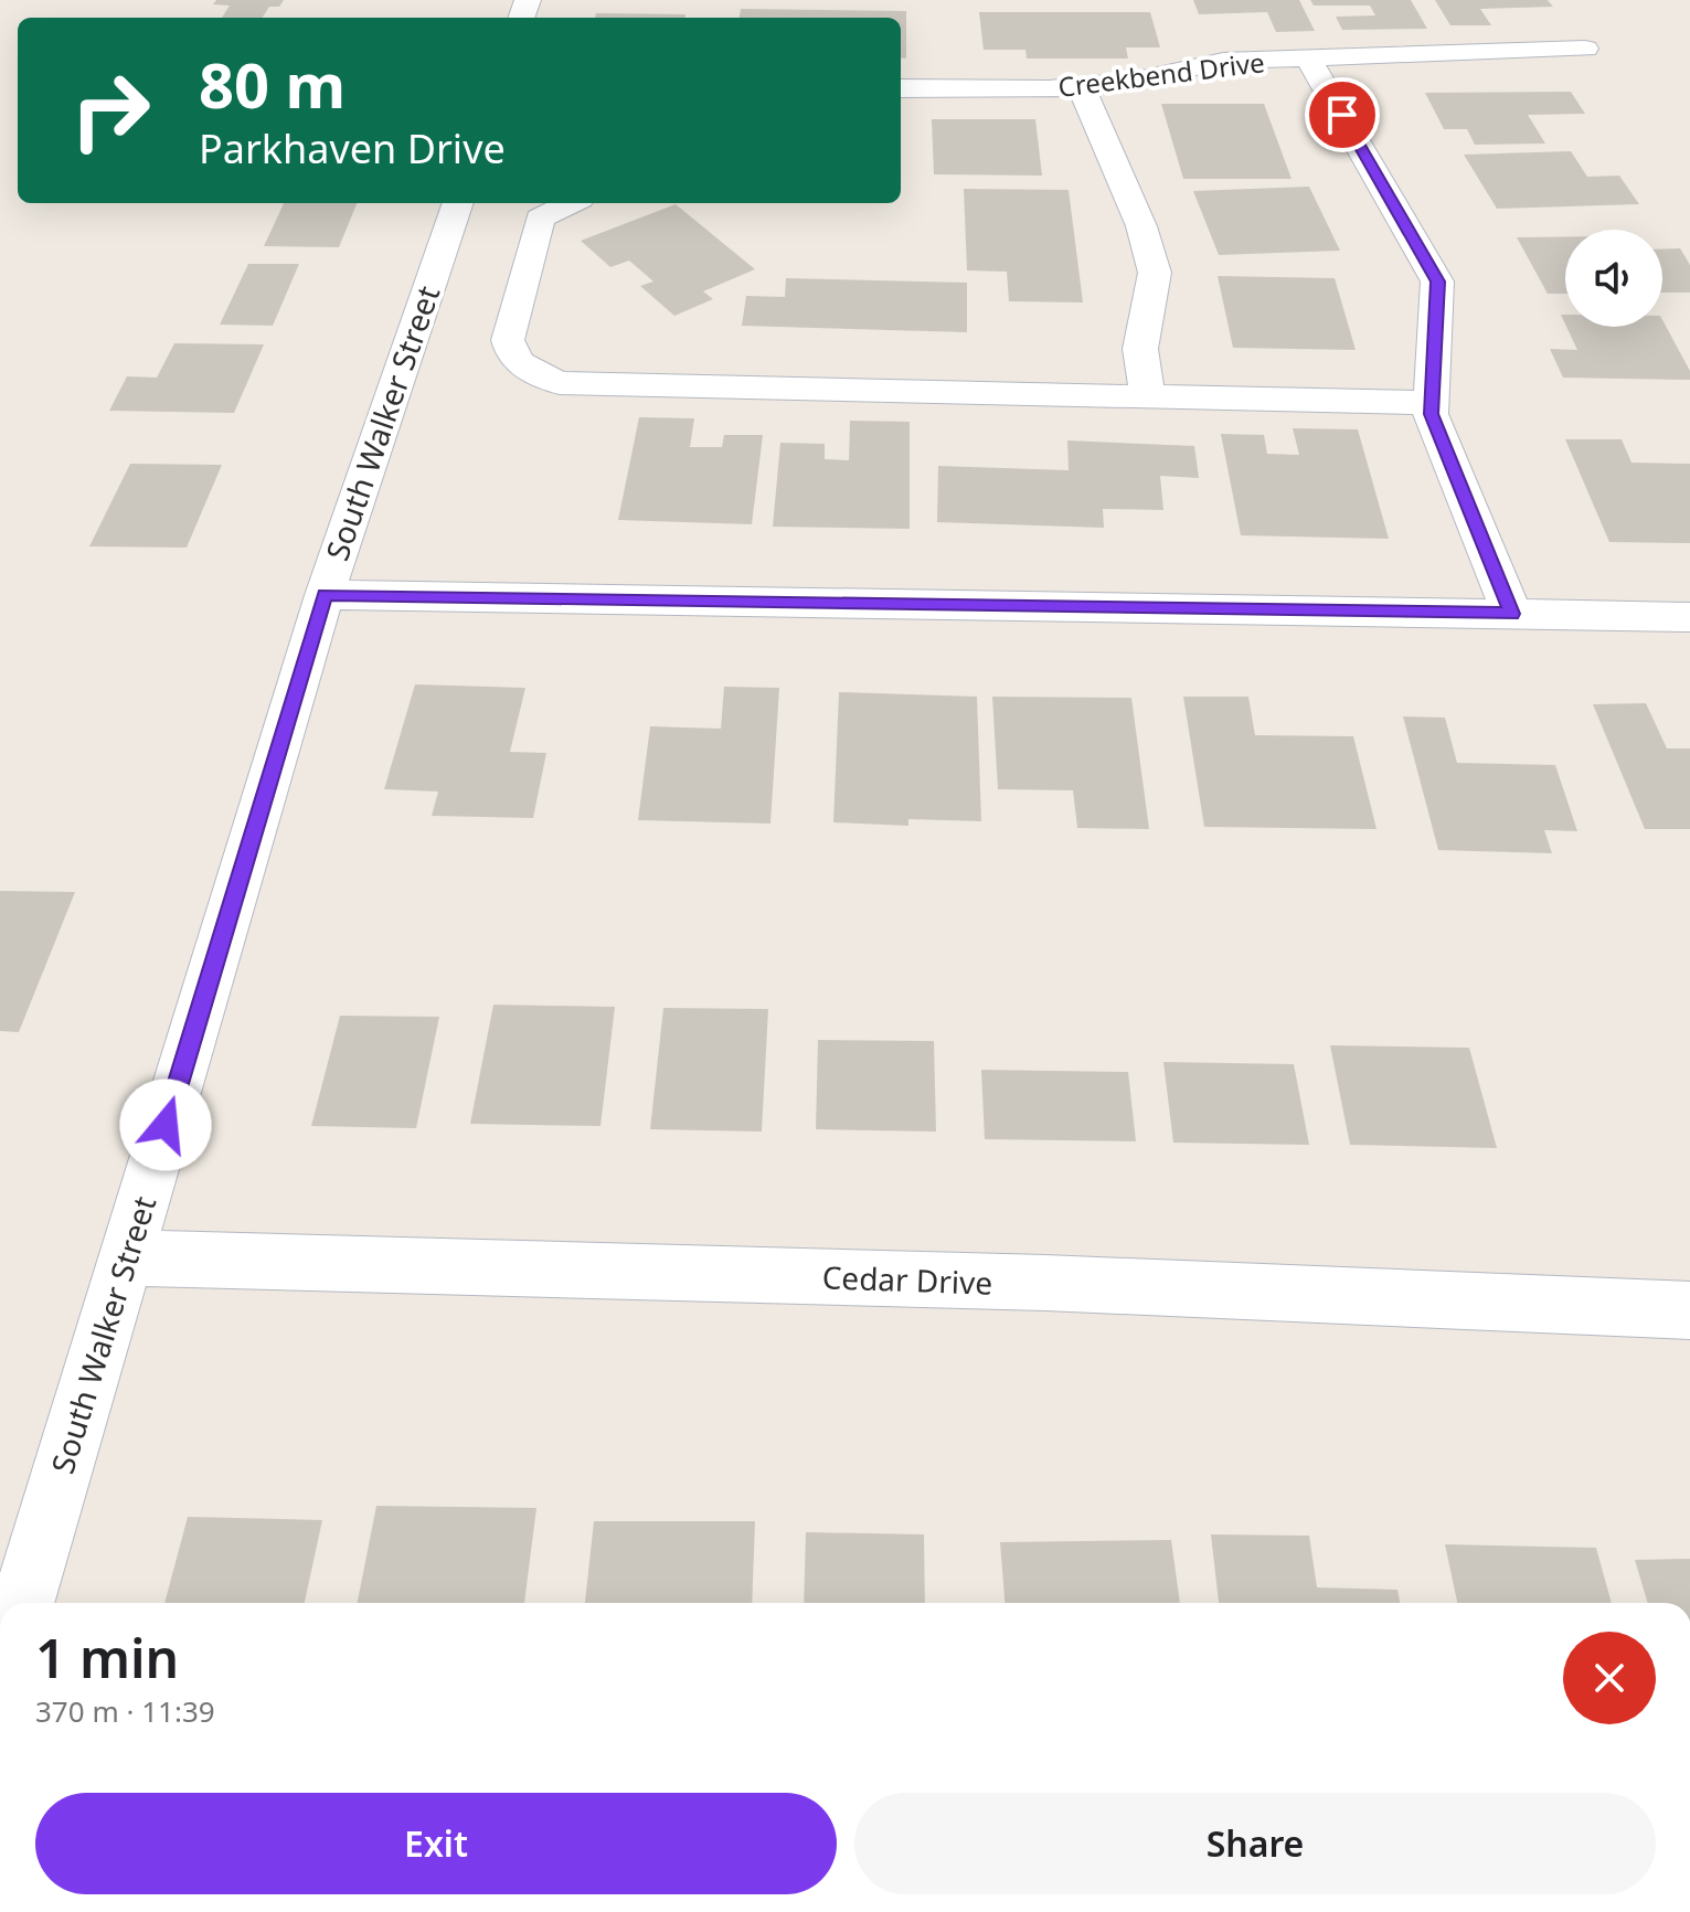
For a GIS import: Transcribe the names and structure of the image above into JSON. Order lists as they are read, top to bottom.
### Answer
{
  "streets": {
    "street": ["Creekbend Drive", "South Walker Street", "Cedar Drive"]
  },
  "crossings": [
    ["South Walker Street", "Cedar Drive"]
  ],
  "page": {
    "turn": ["80 m", "Parkhaven Drive"],
    "heading": ["1 min", "370 m · 11:39"],
    "buttons": ["Exit", "Share"]
  }
}
